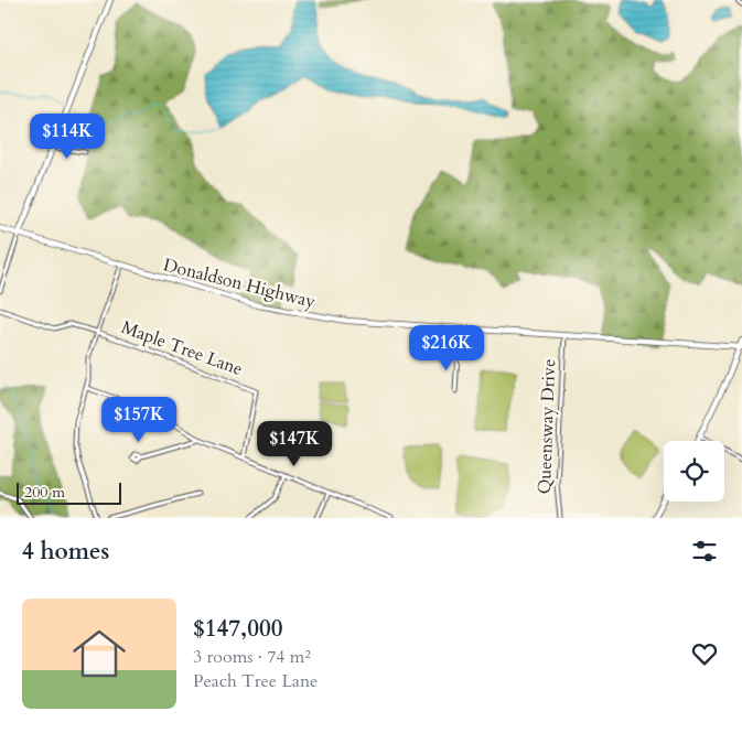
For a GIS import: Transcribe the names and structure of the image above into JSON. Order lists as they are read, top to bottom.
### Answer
{
  "streets": {
    "main road": ["Donaldson Highway"],
    "street": ["Maple Tree Lane", "Queensway Drive"]
  },
  "crossings": [
    ["Donaldson Highway", "Queensway Drive"]
  ],
  "scale_bar": "200 m",
  "page": {
    "price": [
      "$114K",
      "$216K",
      "$157K",
      "$147K"
    ],
    "scale": "200 m",
    "heading": "4 homes",
    "list": [
      {
        "name": "$147,000",
        "note": "3 rooms · 74 m² · Peach Tree Lane"
      }
    ]
  }
}
